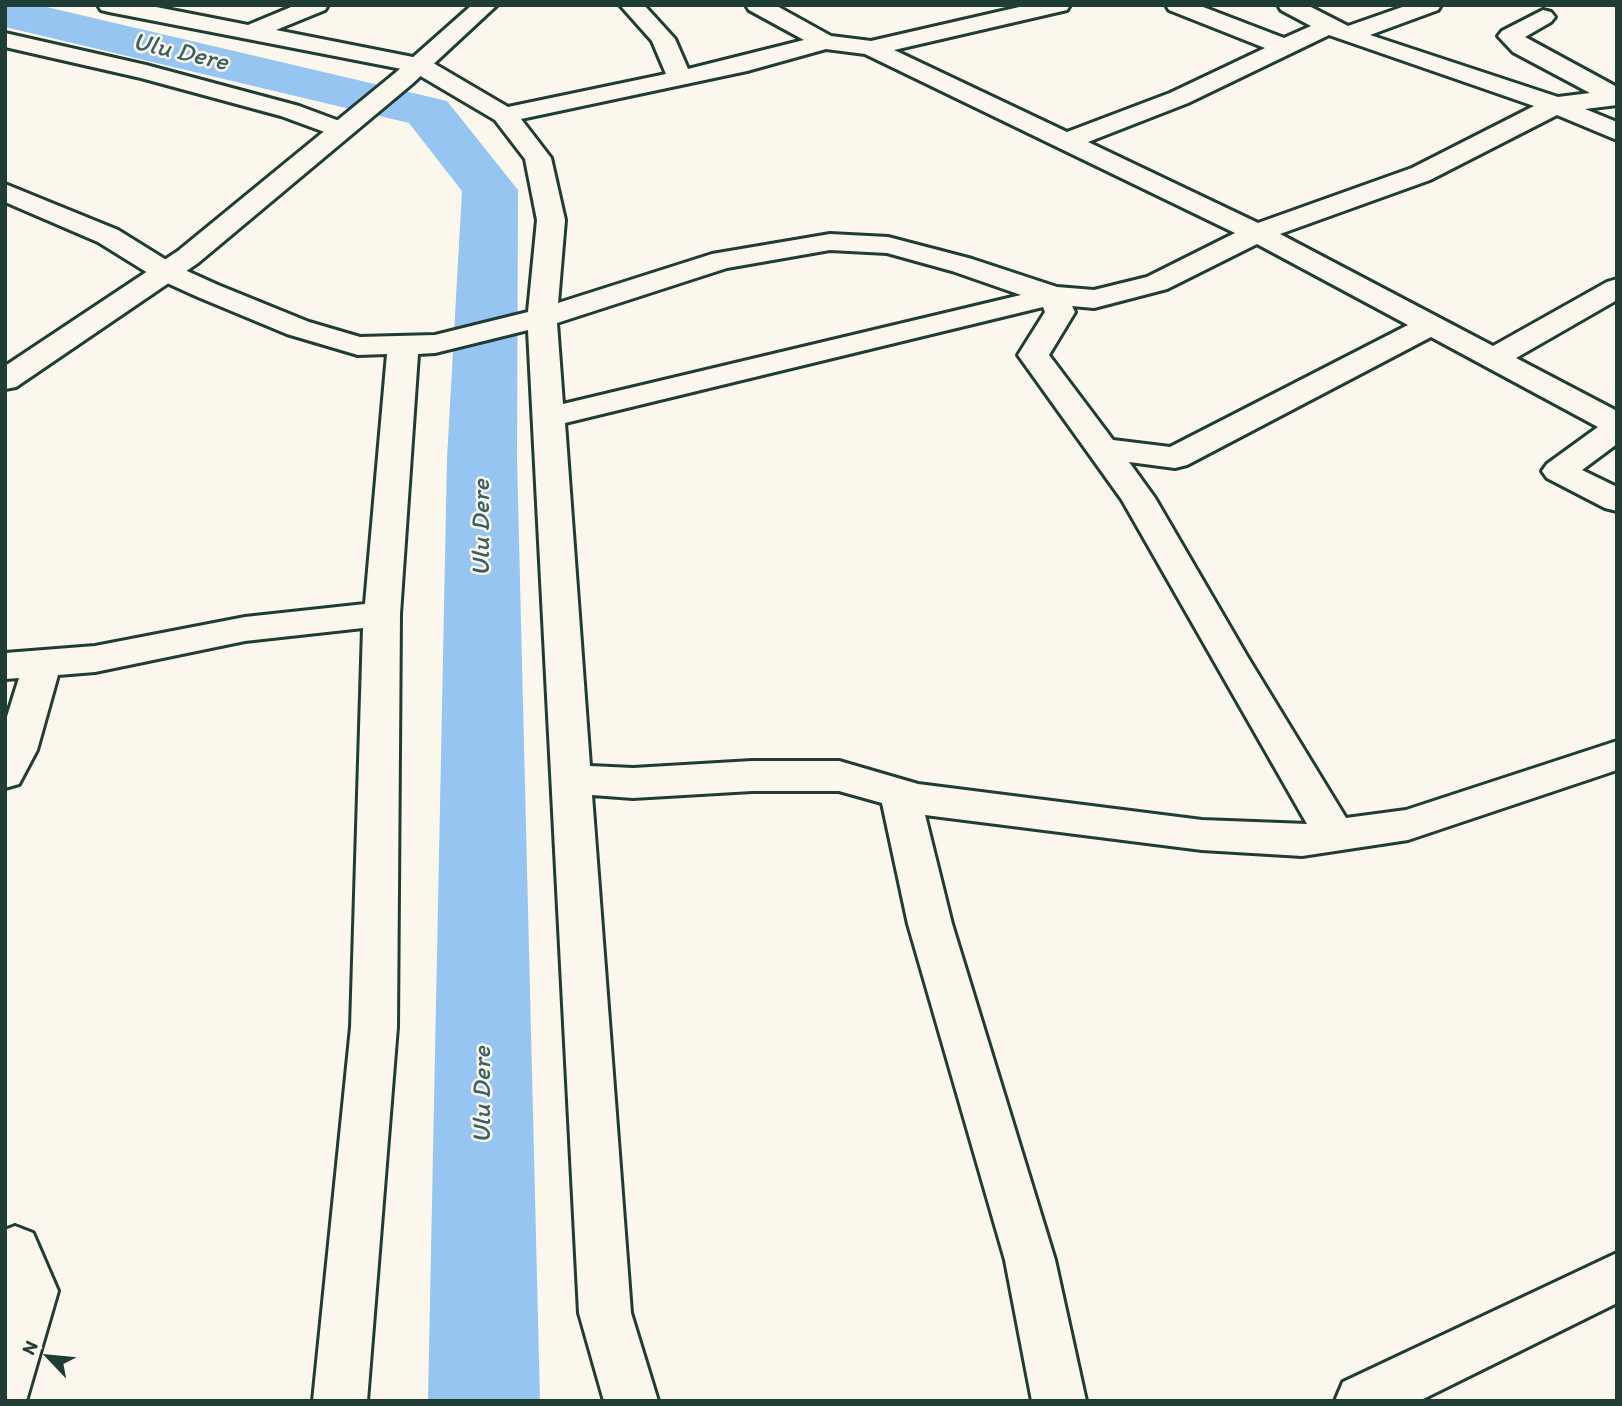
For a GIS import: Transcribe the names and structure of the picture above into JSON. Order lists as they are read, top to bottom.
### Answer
{
  "water": ["Ulu Dere"],
  "north": "top left"
}
